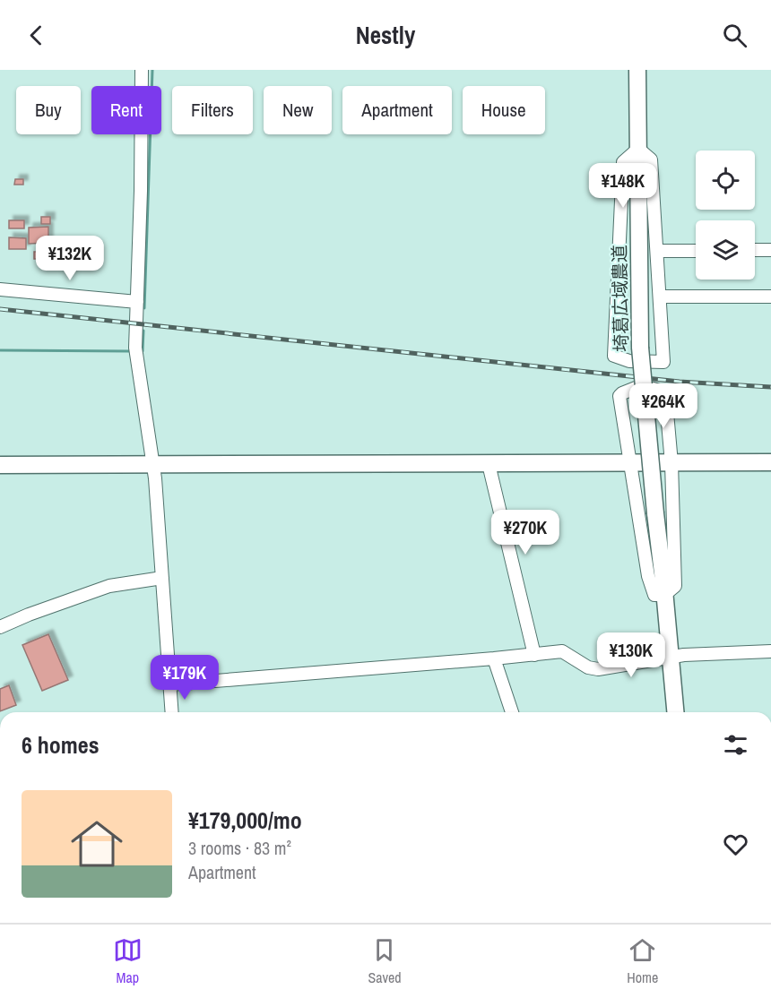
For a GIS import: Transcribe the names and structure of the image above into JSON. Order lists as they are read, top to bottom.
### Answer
{
  "streets": {
    "street": ["埼葛広域農道"]
  },
  "page": {
    "header": "Nestly",
    "chip": [
      "Buy",
      "Rent",
      "Filters",
      "New",
      "Apartment",
      "House"
    ],
    "price": [
      "¥148K",
      "¥132K",
      "¥264K",
      "¥270K",
      "¥130K",
      "¥179K"
    ],
    "heading": "6 homes",
    "list": [
      {
        "name": "¥179,000/mo",
        "note": "3 rooms · 83 m² · Apartment"
      }
    ],
    "tabs": ["Map", "Saved", "Home"]
  }
}
